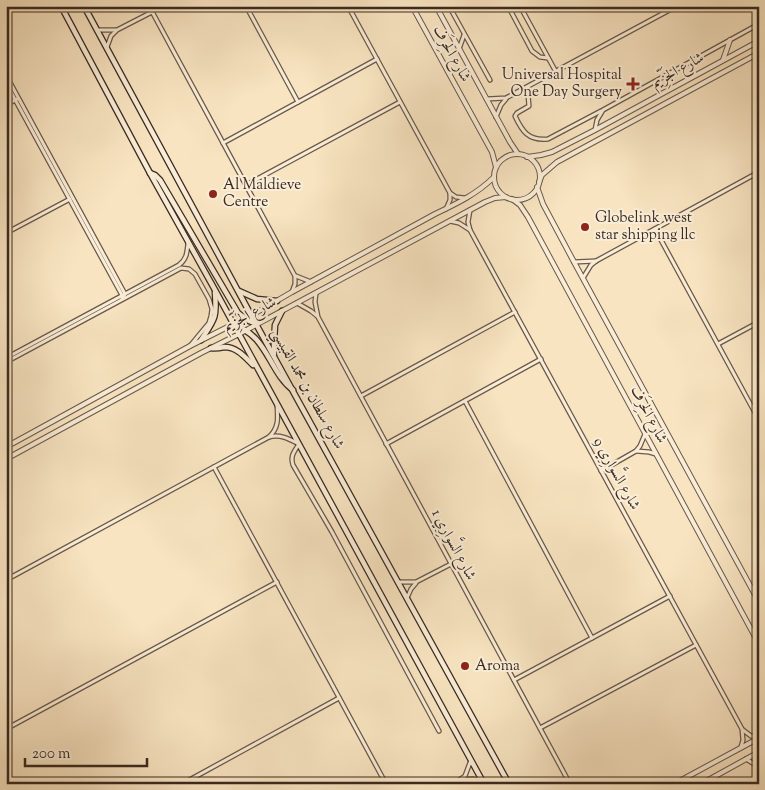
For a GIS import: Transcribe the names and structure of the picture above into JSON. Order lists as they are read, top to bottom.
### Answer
{
  "streets": {
    "main road": ["شارع سلطان بن محمد القبيسي"],
    "street": [
      "شارع الحِرَف",
      "شارع الجَزِّيم",
      "شارع السَّوارِي 9",
      "شارع السَّوارِي 1"
    ]
  },
  "crossings": [
    ["شارع الحِرَف", "شارع الجَزِّيم"],
    ["شارع الجَزِّيم", "شارع سلطان بن محمد القبيسي"],
    ["شارع الجَزِّيم", "شارع السَّوارِي 9"],
    ["شارع الجَزِّيم", "شارع السَّوارِي 1"]
  ],
  "places": {
    "health": ["Universal Hospital One Day Surgery"],
    "other": ["Al Maldieve Centre", "Globelink west star shipping llc", "Aroma"]
  },
  "scale_bar": "200 m"
}
